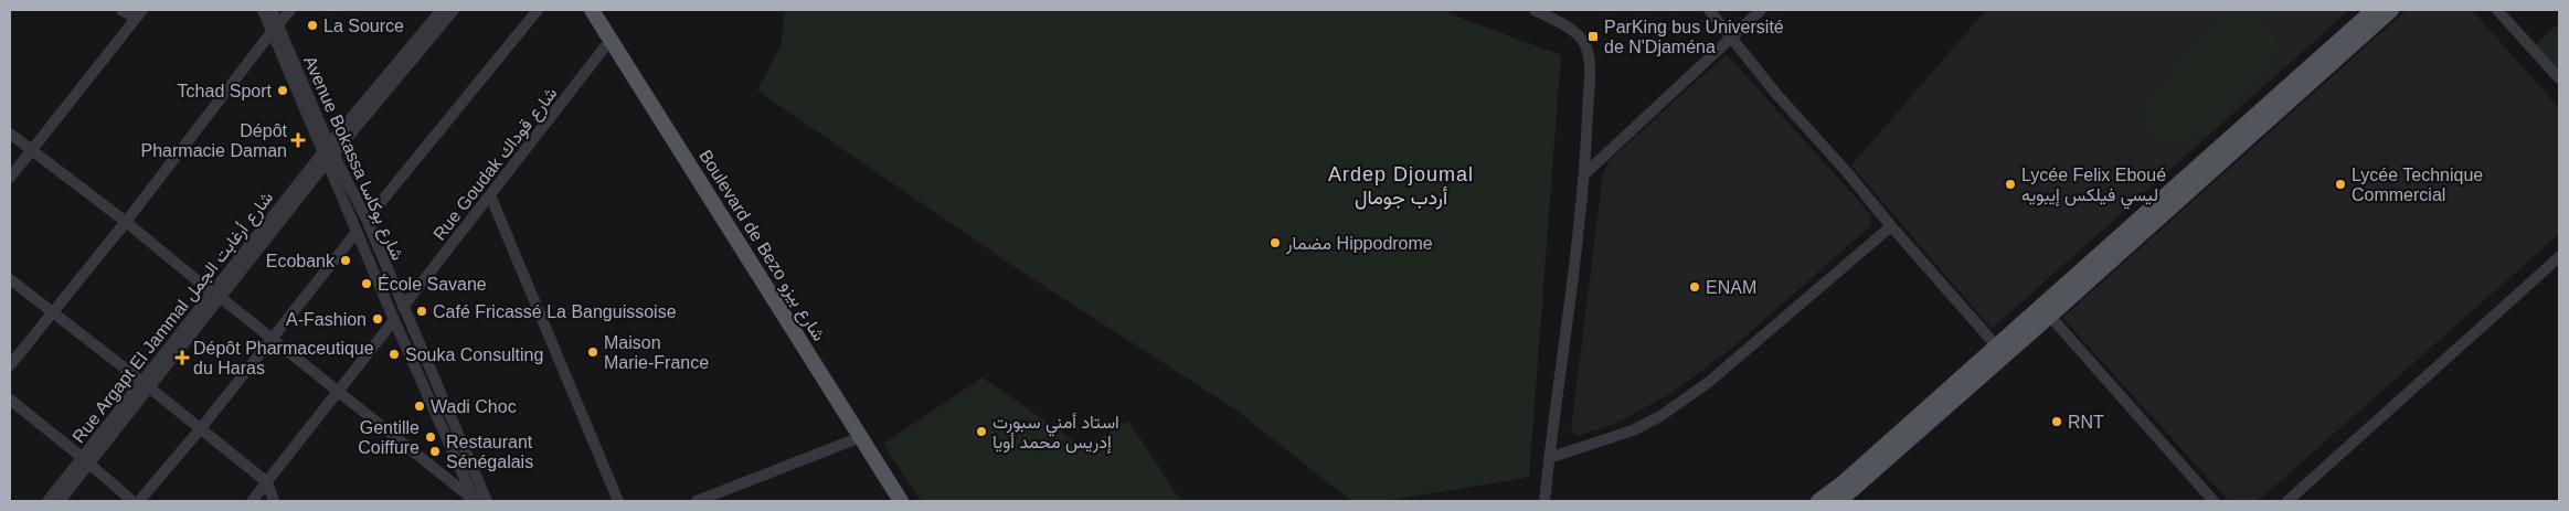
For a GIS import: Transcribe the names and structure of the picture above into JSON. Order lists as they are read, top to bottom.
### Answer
{
  "streets": {
    "main road": ["Boulevard de Bezo شارع بيزو"],
    "street": ["Avenue Bokassa شارع بوكاسا", "Rue Goudak شارع قوداك", "Rue Argapt El Jammal شارع أرغابت الجمل"]
  },
  "crossings": [
    ["Avenue Bokassa شارع بوكاسا", "Rue Goudak شارع قوداك"],
    ["Avenue Bokassa شارع بوكاسا", "Rue Argapt El Jammal شارع أرغابت الجمل"],
    ["Rue Goudak شارع قوداك", "Boulevard de Bezo شارع بيزو"]
  ],
  "districts": ["Ardep Djoumal أردب جومال"],
  "places": {
    "other": [
      "La Source",
      "Tchad Sport",
      "Lycée Felix Eboué ليسي فيلكس إيبويه",
      "Lycée Technique Commercial",
      "مضمار Hippodrome",
      "Ecobank",
      "École Savane",
      "ENAM",
      "Café Fricassé La Banguissoise",
      "A-Fashion",
      "Maison Marie-France",
      "Souka Consulting",
      "Wadi Choc",
      "RNT",
      "استاد أمني سبورت إدريس محمد أويا",
      "Gentille Coiffure",
      "Restaurant Sénégalais"
    ],
    "transit": ["ParKing bus Université de N'Djaména"],
    "health": ["Dépôt Pharmacie Daman", "Dépôt Pharmaceutique du Haras"]
  }
}
